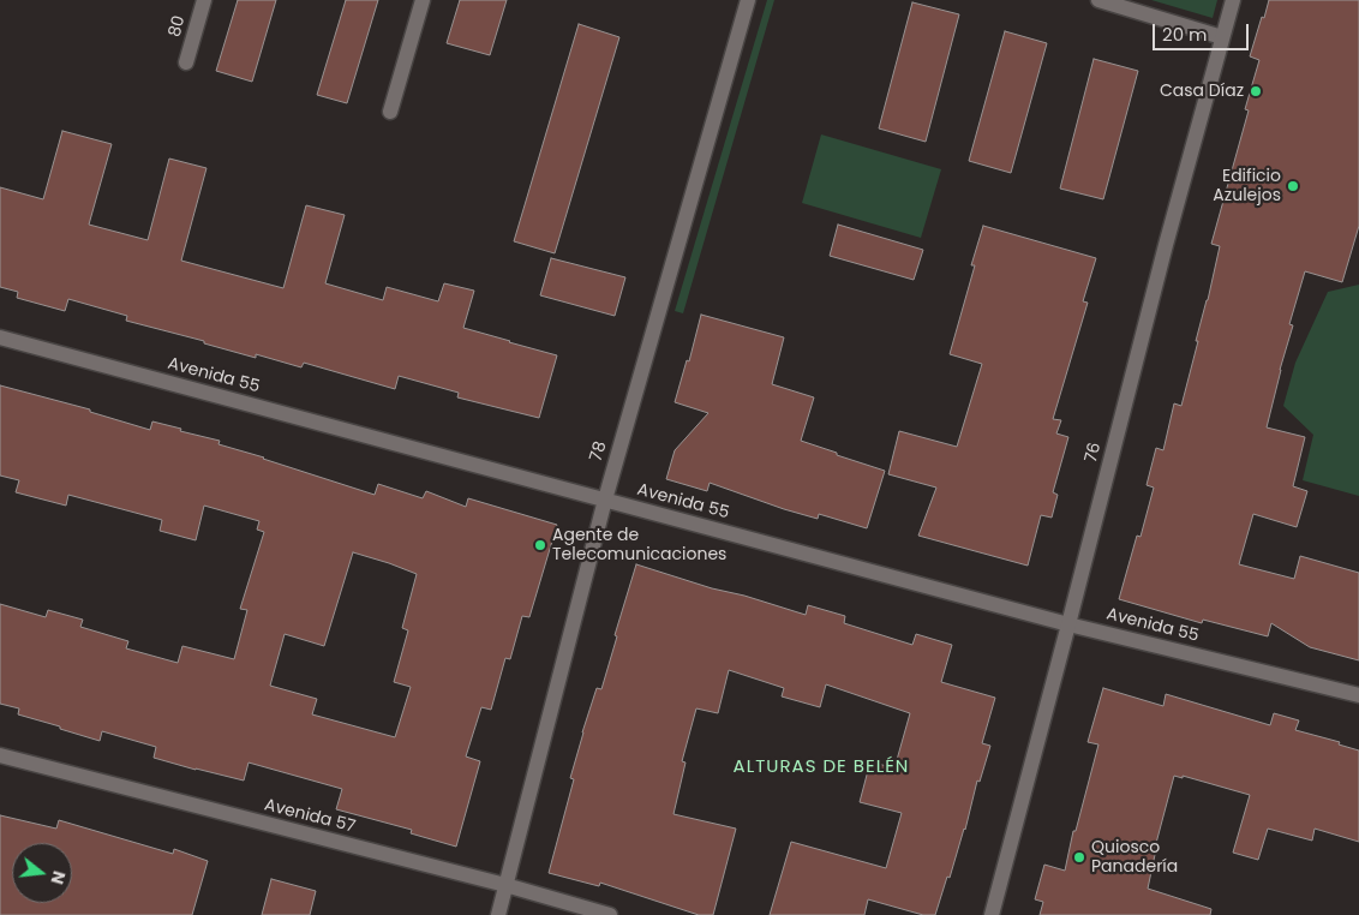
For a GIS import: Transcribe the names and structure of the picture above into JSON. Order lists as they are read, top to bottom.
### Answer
{
  "streets": {
    "street": [
      "80",
      "Avenida 55",
      "78",
      "76",
      "Avenida 57"
    ]
  },
  "crossings": [
    ["Avenida 55", "78"],
    ["Avenida 55", "76"],
    ["78", "Avenida 57"]
  ],
  "districts": ["ALTURAS DE BELÉN"],
  "places": [
    "Casa Díaz",
    "Edificio Azulejos",
    "Agente de Telecomunicaciones",
    "Quiosco Panadería"
  ],
  "scale_bar": "20 m",
  "north": "right"
}
